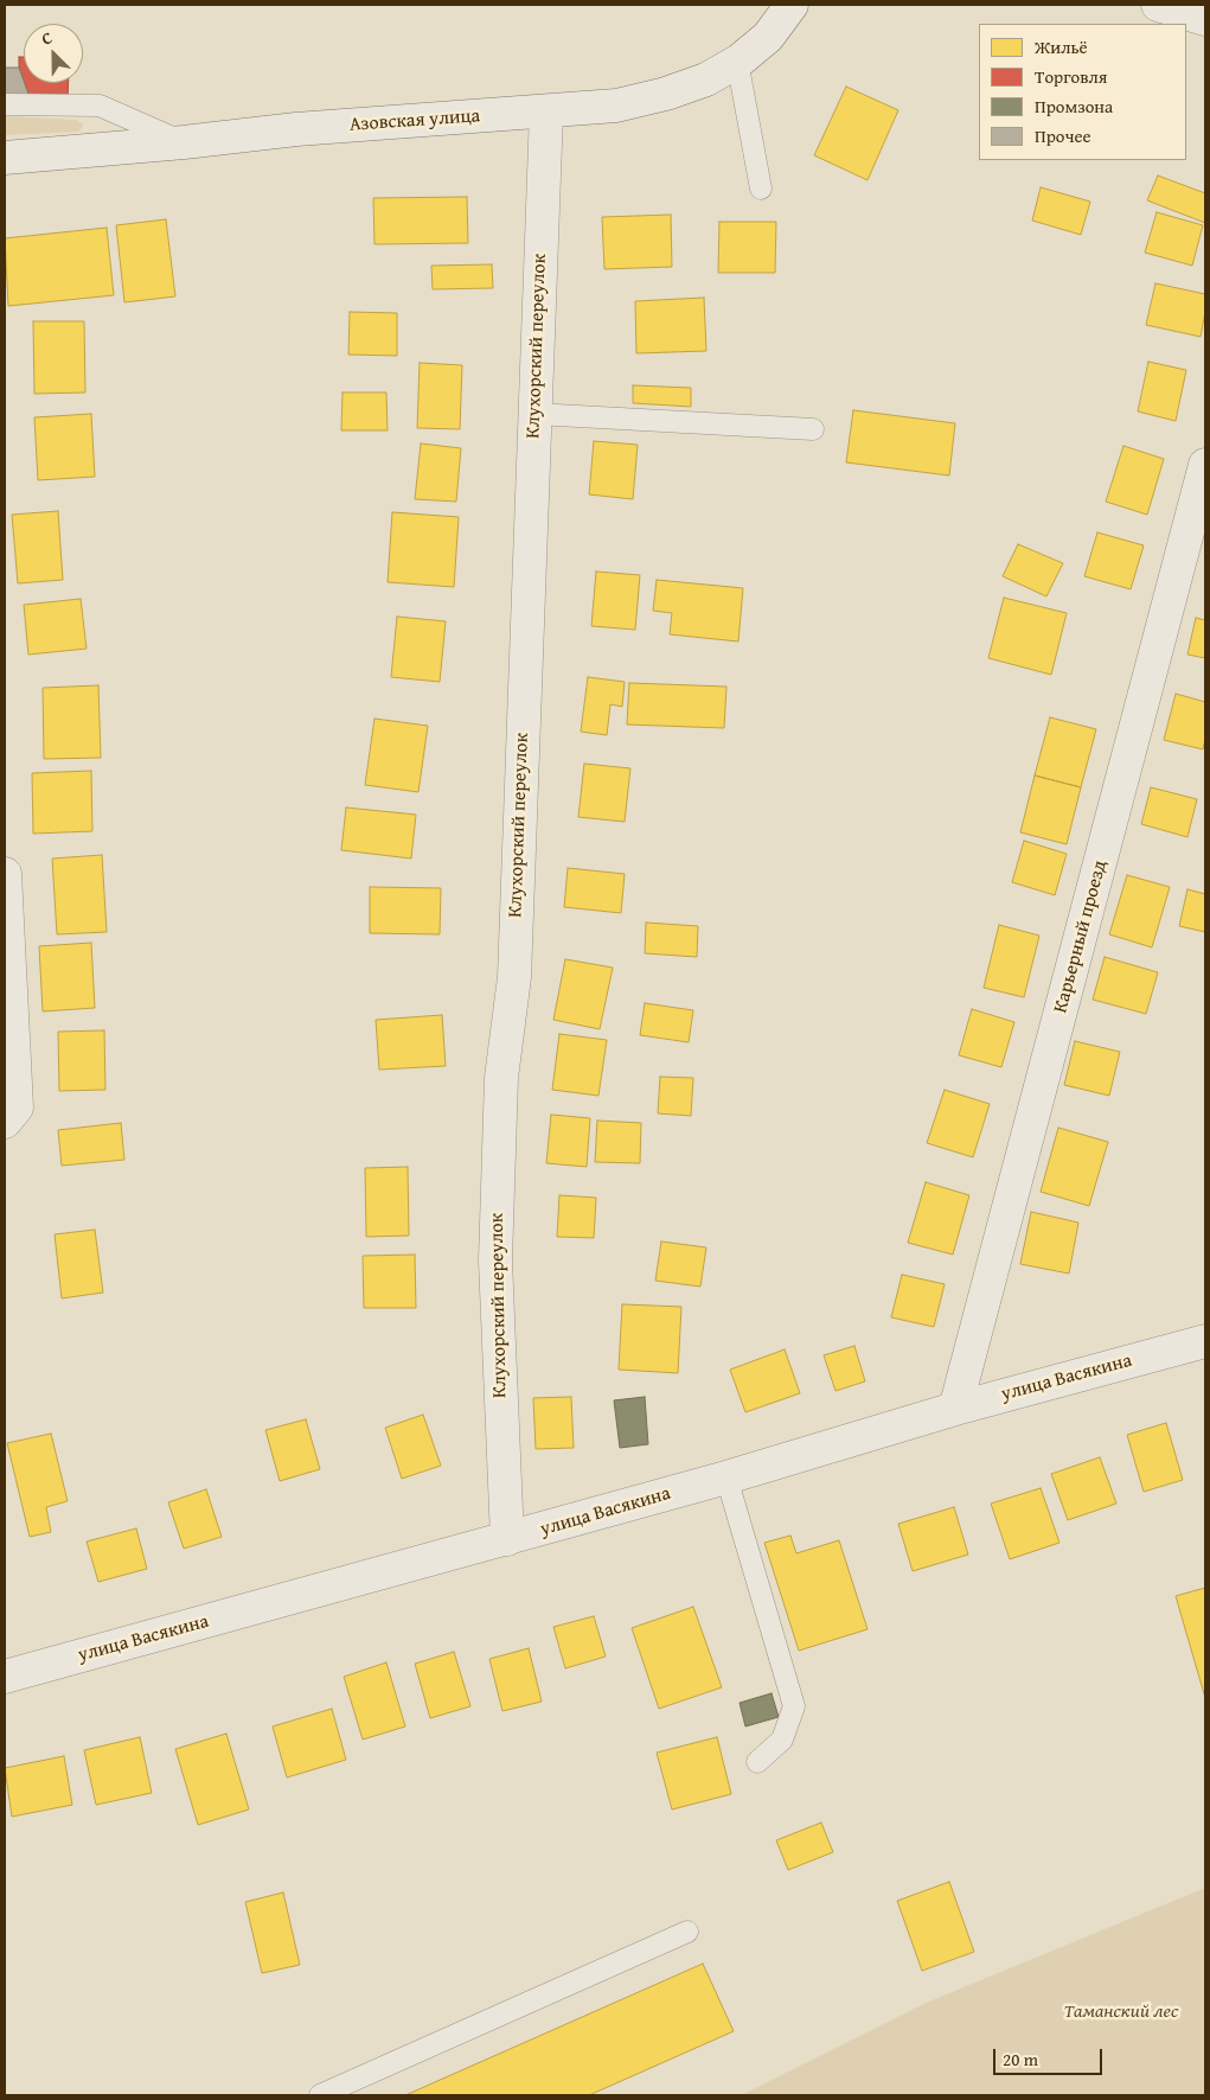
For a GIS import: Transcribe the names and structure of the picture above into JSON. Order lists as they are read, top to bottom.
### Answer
{
  "streets": {
    "street": [
      "Азовская улица",
      "Клухорский переулок",
      "Карьерный проезд",
      "улица Васякина"
    ]
  },
  "crossings": [
    ["Азовская улица", "Клухорский переулок"],
    ["Клухорский переулок", "улица Васякина"],
    ["Карьерный проезд", "улица Васякина"]
  ],
  "parks": ["Таманский лес"],
  "legend": [
    "Жильё",
    "Торговля",
    "Промзона",
    "Прочее"
  ],
  "scale_bar": "20 m",
  "north": "top left"
}
